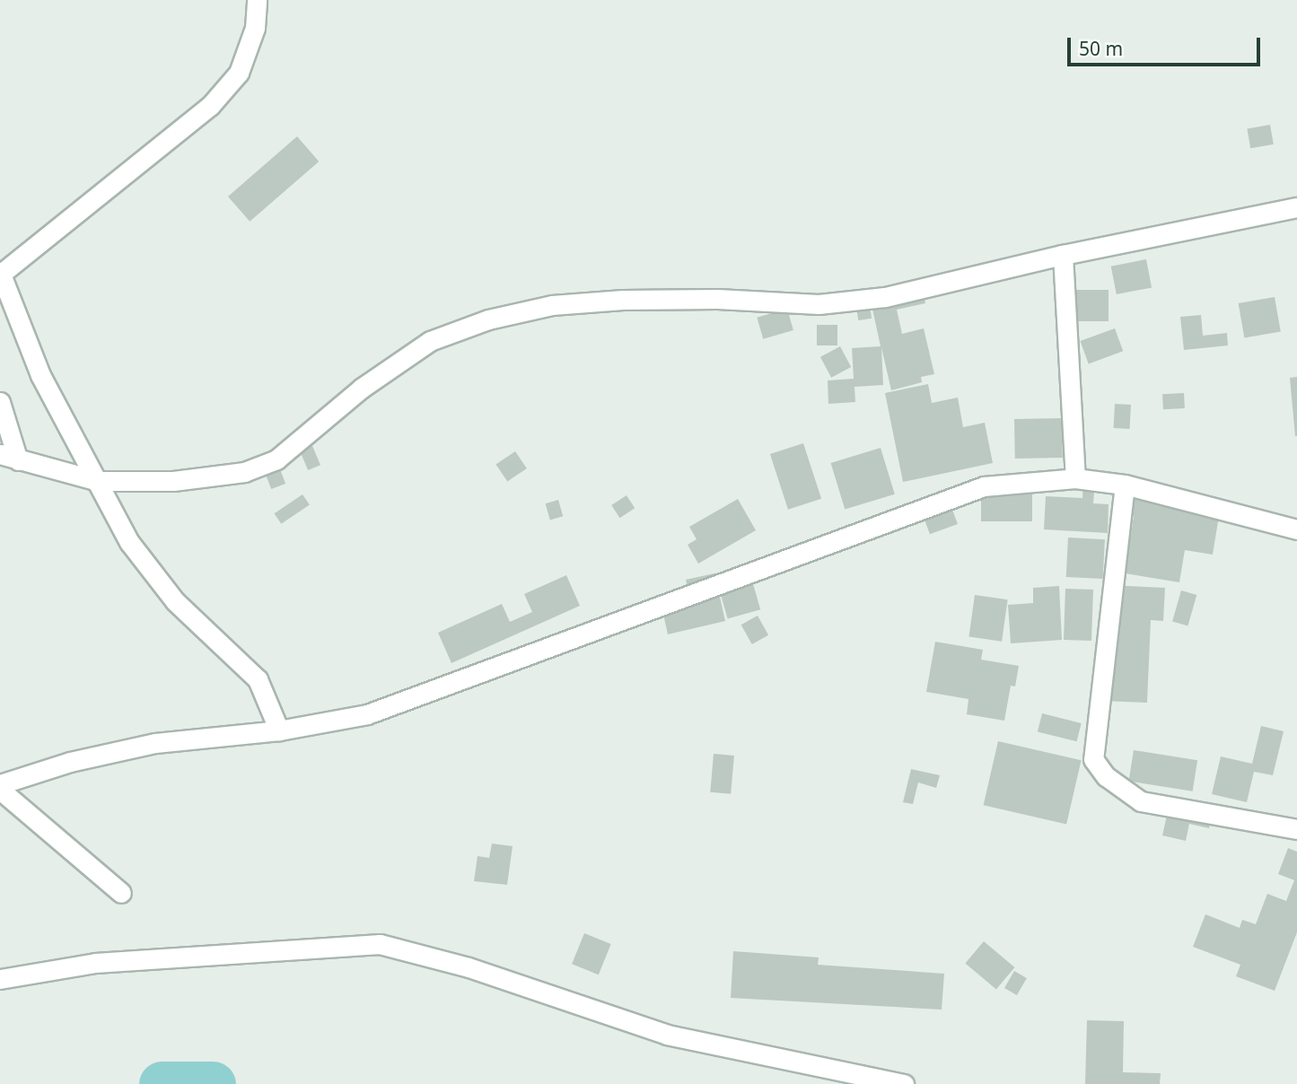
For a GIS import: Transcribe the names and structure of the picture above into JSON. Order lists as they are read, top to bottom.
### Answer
{
  "scale_bar": "50 m"
}
